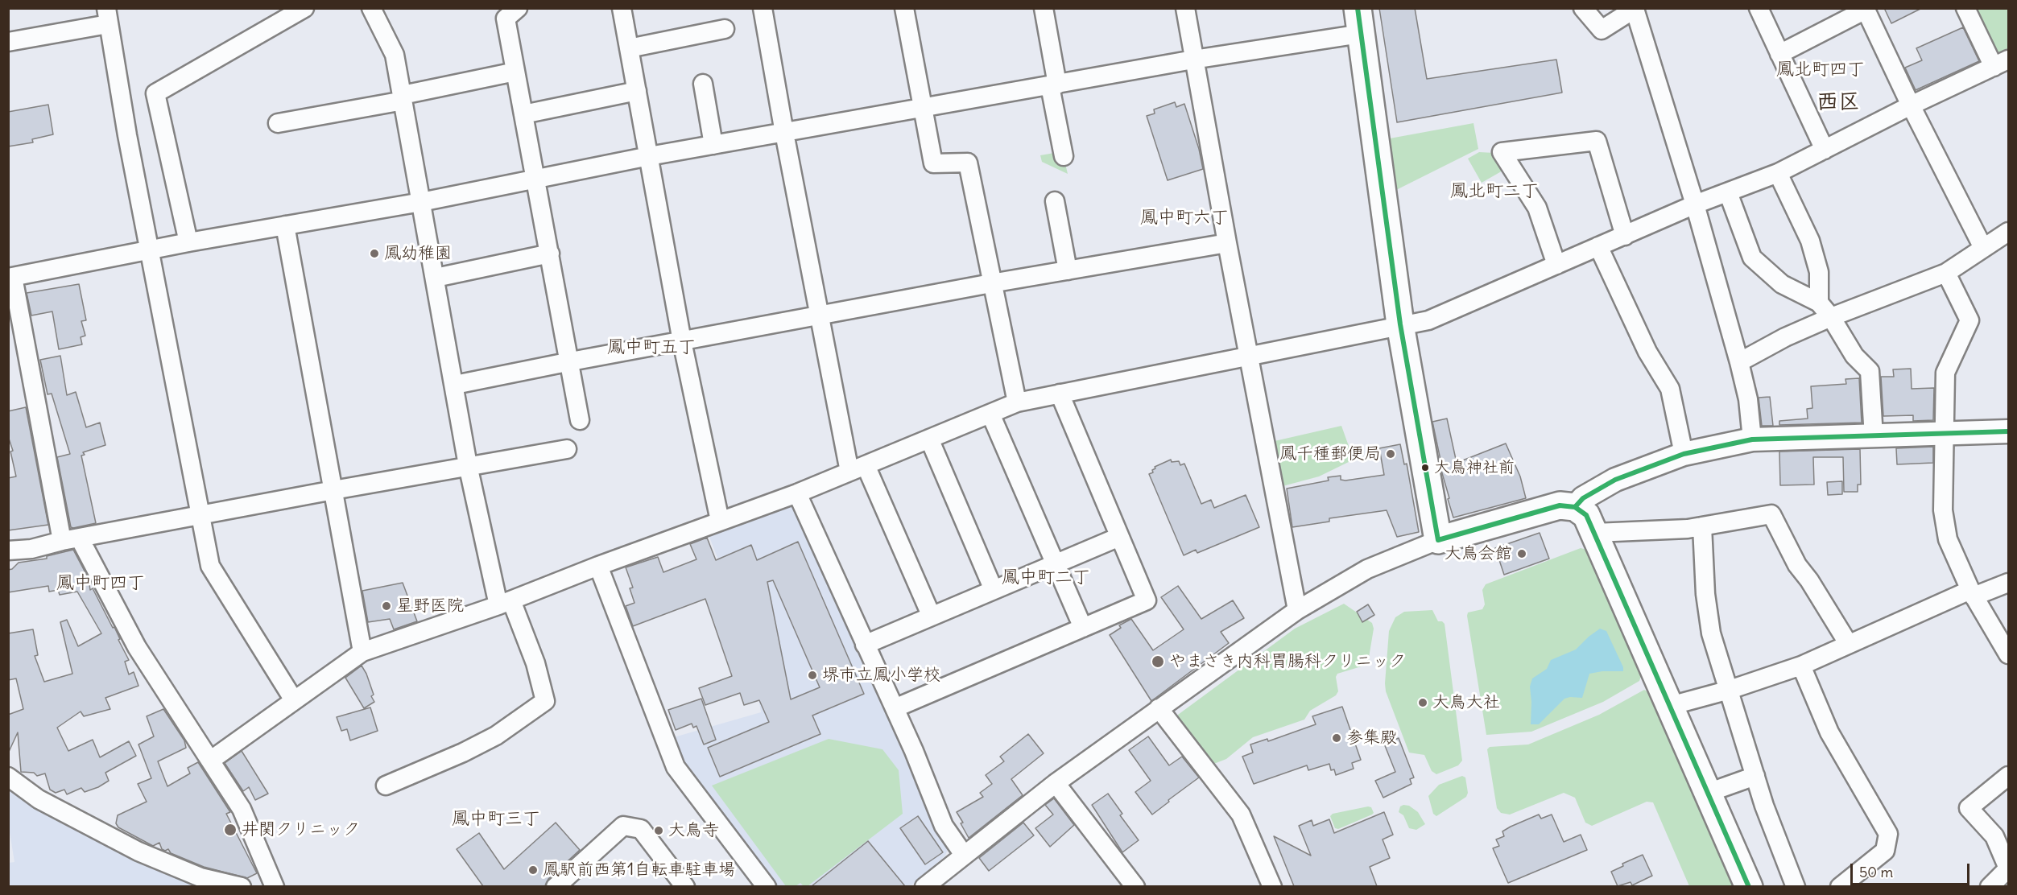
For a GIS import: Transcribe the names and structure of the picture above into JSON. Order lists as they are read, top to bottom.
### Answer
{
  "districts": [
    "鳳北町四丁",
    "西区",
    "鳳北町二丁",
    "鳳中町六丁",
    "鳳中町五丁",
    "鳳中町二丁",
    "鳳中町四丁",
    "鳳中町三丁"
  ],
  "places": [
    "鳳幼稚園",
    "鳳千種郵便局",
    "大鳥神社前",
    "大鳥会館",
    "星野医院",
    "やまさき内科胃腸科クリニック",
    "堺市立鳳小学校",
    "大鳥大社",
    "参集殿",
    "井関クリニック",
    "大鳥寺",
    "鳳駅前西第1自転車駐車場"
  ],
  "scale_bar": "50 m"
}
